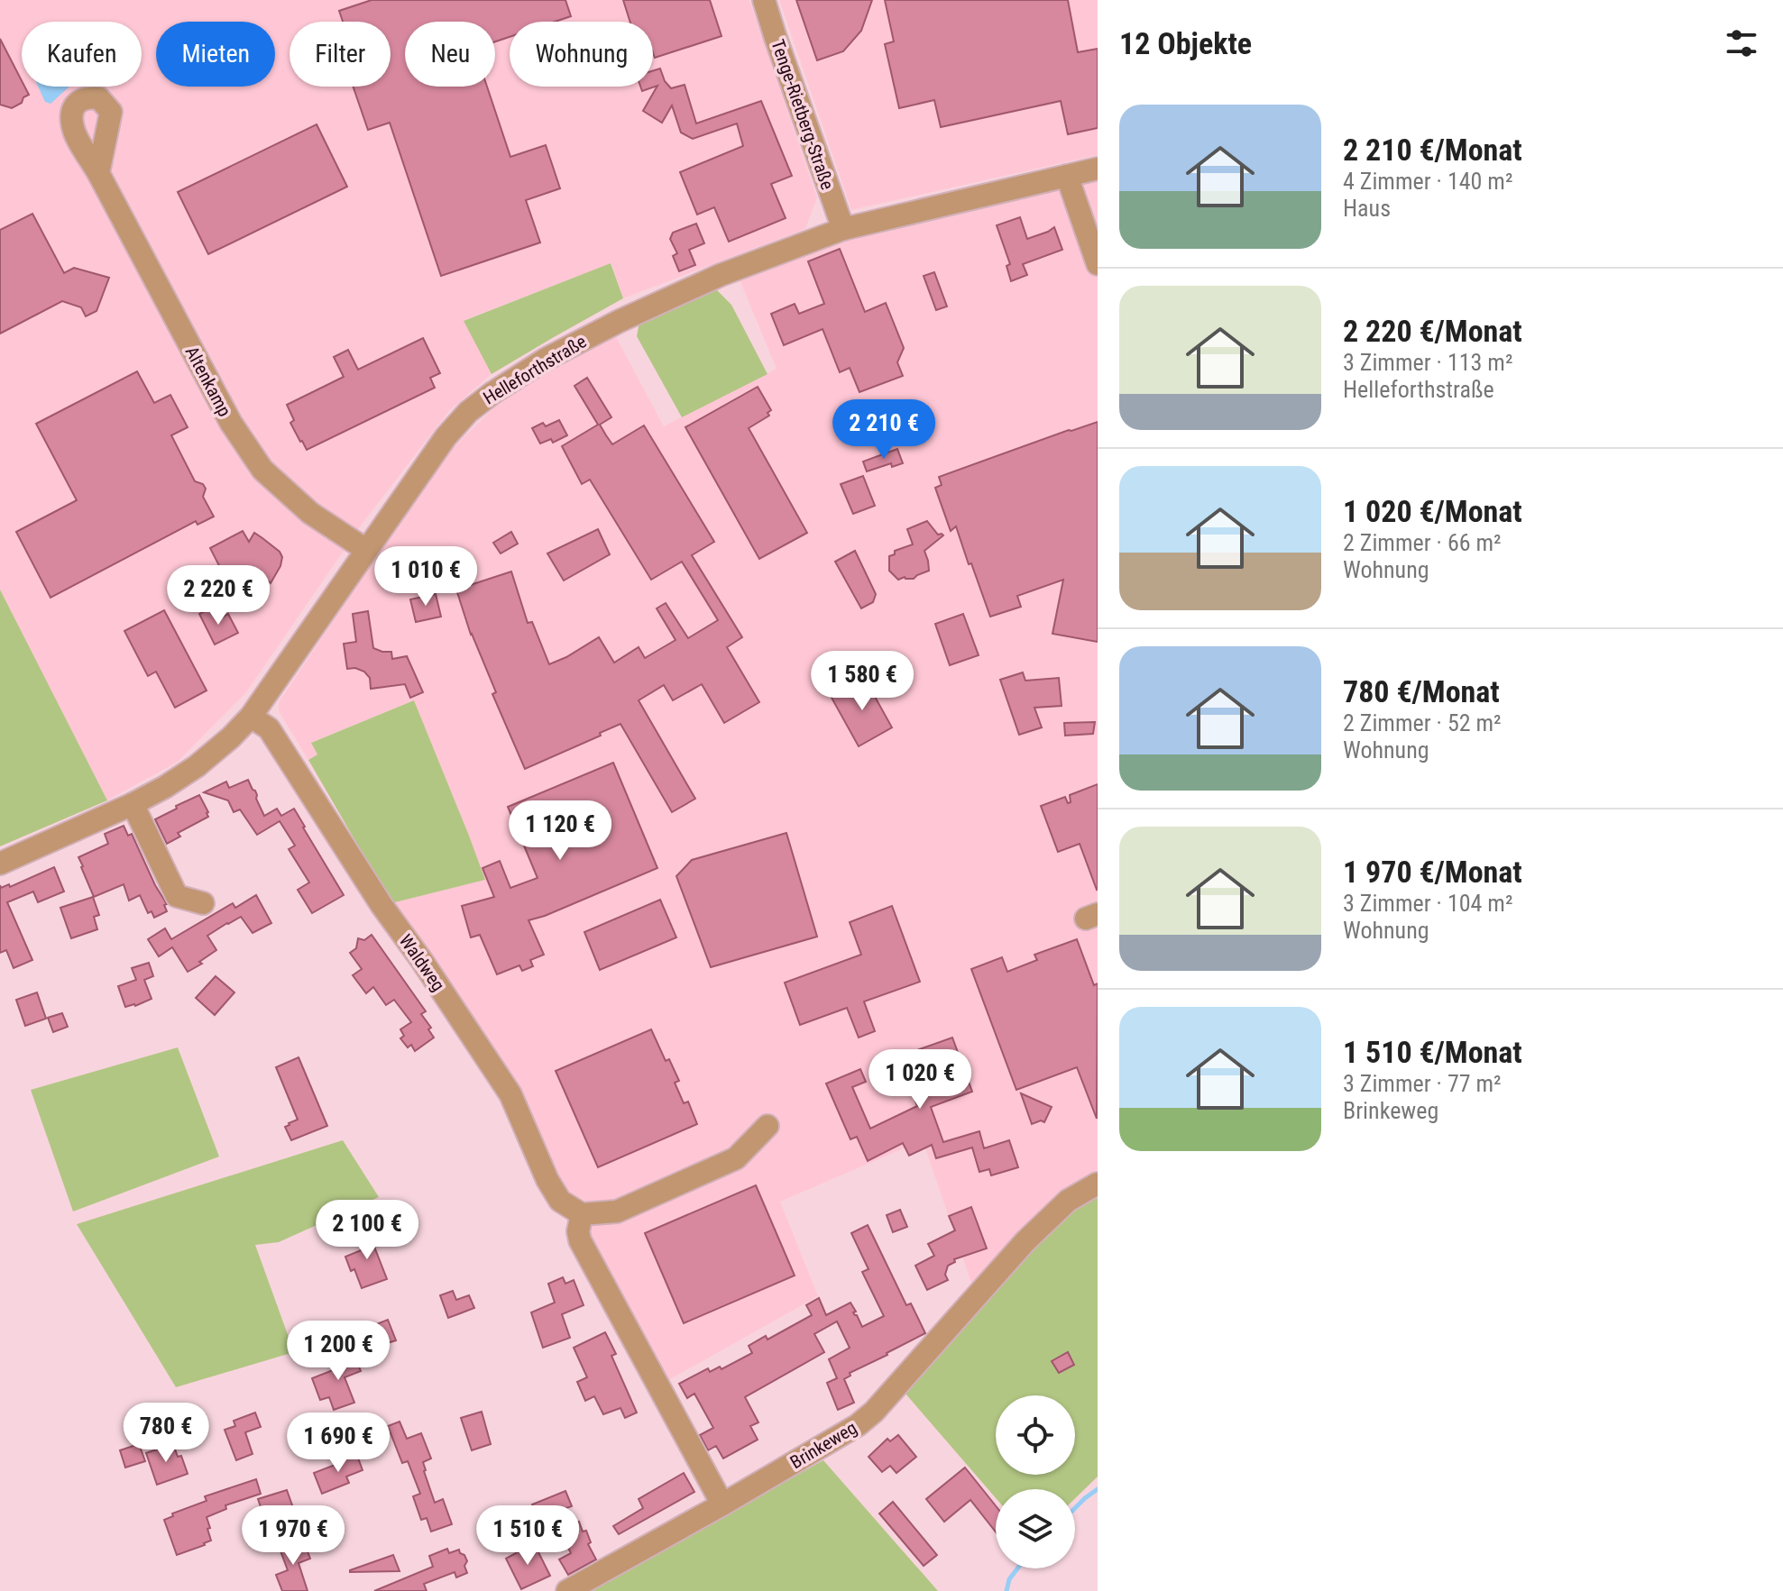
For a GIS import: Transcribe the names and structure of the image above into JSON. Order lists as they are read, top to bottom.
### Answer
{
  "streets": {
    "street": [
      "Tenge-Rietberg-Straße",
      "Helleforthstraße",
      "Altenkamp",
      "Waldweg",
      "Brinkeweg"
    ]
  },
  "crossings": [
    ["Tenge-Rietberg-Straße", "Helleforthstraße"],
    ["Helleforthstraße", "Altenkamp"],
    ["Helleforthstraße", "Waldweg"]
  ],
  "page": {
    "heading": "12 Objekte",
    "chip": [
      "Kaufen",
      "Mieten",
      "Filter",
      "Neu",
      "Wohnung"
    ],
    "list": [
      {
        "name": "2 210 €/Monat",
        "note": "4 Zimmer · 140 m² · Haus"
      },
      {
        "name": "2 220 €/Monat",
        "note": "3 Zimmer · 113 m² · Helleforthstraße"
      },
      {
        "name": "1 020 €/Monat",
        "note": "2 Zimmer · 66 m² · Wohnung"
      },
      {
        "name": "780 €/Monat",
        "note": "2 Zimmer · 52 m² · Wohnung"
      },
      {
        "name": "1 970 €/Monat",
        "note": "3 Zimmer · 104 m² · Wohnung"
      },
      {
        "name": "1 510 €/Monat",
        "note": "3 Zimmer · 77 m² · Brinkeweg"
      }
    ],
    "price": [
      "2 210 €",
      "1 010 €",
      "2 220 €",
      "1 580 €",
      "1 120 €",
      "1 020 €",
      "2 100 €",
      "1 200 €",
      "780 €",
      "1 690 €",
      "1 970 €",
      "1 510 €"
    ]
  }
}
